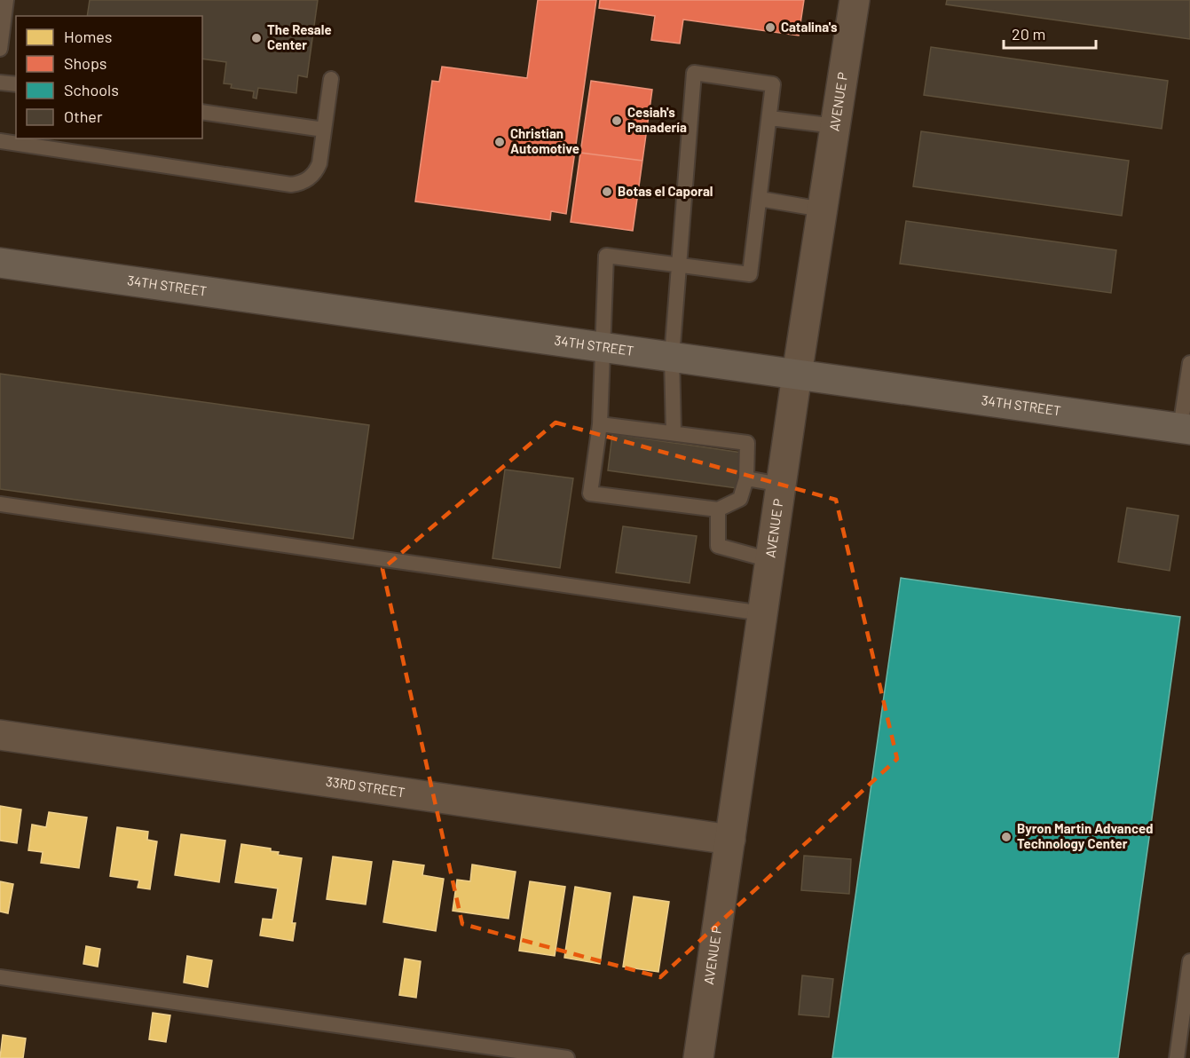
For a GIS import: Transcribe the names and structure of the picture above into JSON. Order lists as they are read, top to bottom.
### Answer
{
  "streets": {
    "main road": ["34TH STREET"],
    "street": ["AVENUE P", "33RD STREET"]
  },
  "crossings": [
    ["AVENUE P", "34TH STREET"],
    ["AVENUE P", "33RD STREET"]
  ],
  "places": [
    "Catalina's",
    "The Resale Center",
    "Cesiah's Panadería",
    "Christian Automotive",
    "Botas el Caporal",
    "Byron Martin Advanced Technology Center"
  ],
  "legend": [
    "Homes",
    "Shops",
    "Schools",
    "Other"
  ],
  "scale_bar": "20 m"
}
